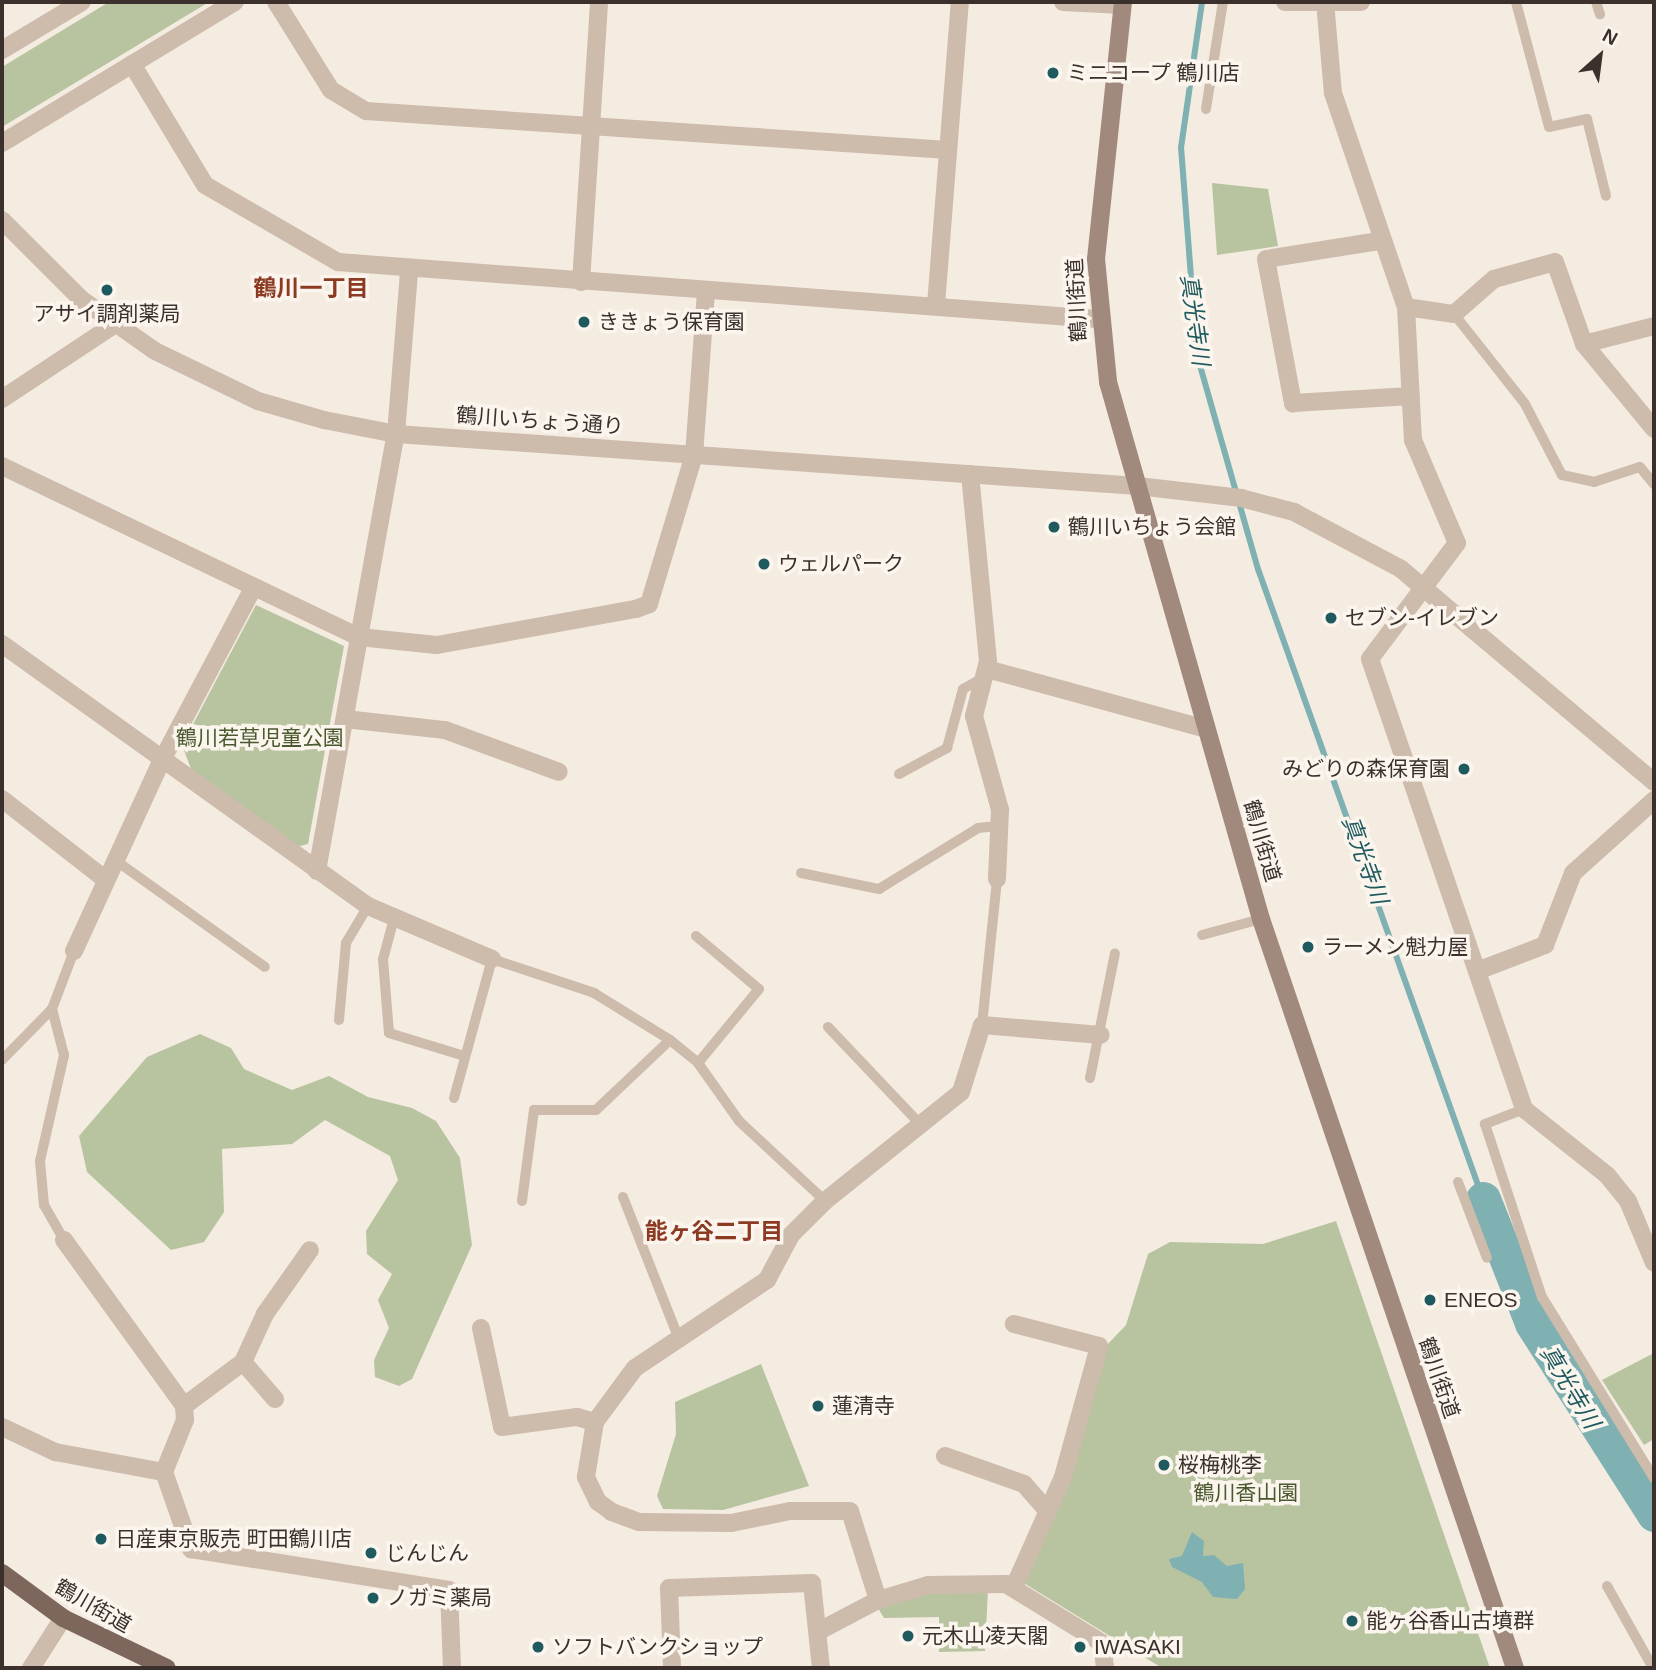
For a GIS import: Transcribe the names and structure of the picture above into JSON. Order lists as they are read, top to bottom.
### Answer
{
  "streets": {
    "main road": ["鶴川街道"],
    "street": ["鶴川いちょう通り"]
  },
  "crossings": [
    ["鶴川街道", "鶴川いちょう通り"]
  ],
  "districts": ["鶴川一丁目", "能ヶ谷二丁目"],
  "water": ["真光寺川"],
  "parks": ["鶴川若草児童公園", "鶴川香山園"],
  "places": [
    "ミニコープ 鶴川店",
    "アサイ調剤薬局",
    "ききょう保育園",
    "鶴川いちょう会館",
    "ウェルパーク",
    "セブン-イレブン",
    "みどりの森保育園",
    "ラーメン魁力屋",
    "ENEOS",
    "蓮清寺",
    "桜梅桃李",
    "日産東京販売 町田鶴川店",
    "じんじん",
    "ノガミ薬局",
    "能ヶ谷香山古墳群",
    "元木山凌天閣",
    "ソフトバンクショップ",
    "IWASAKI"
  ],
  "north": "top right"
}
